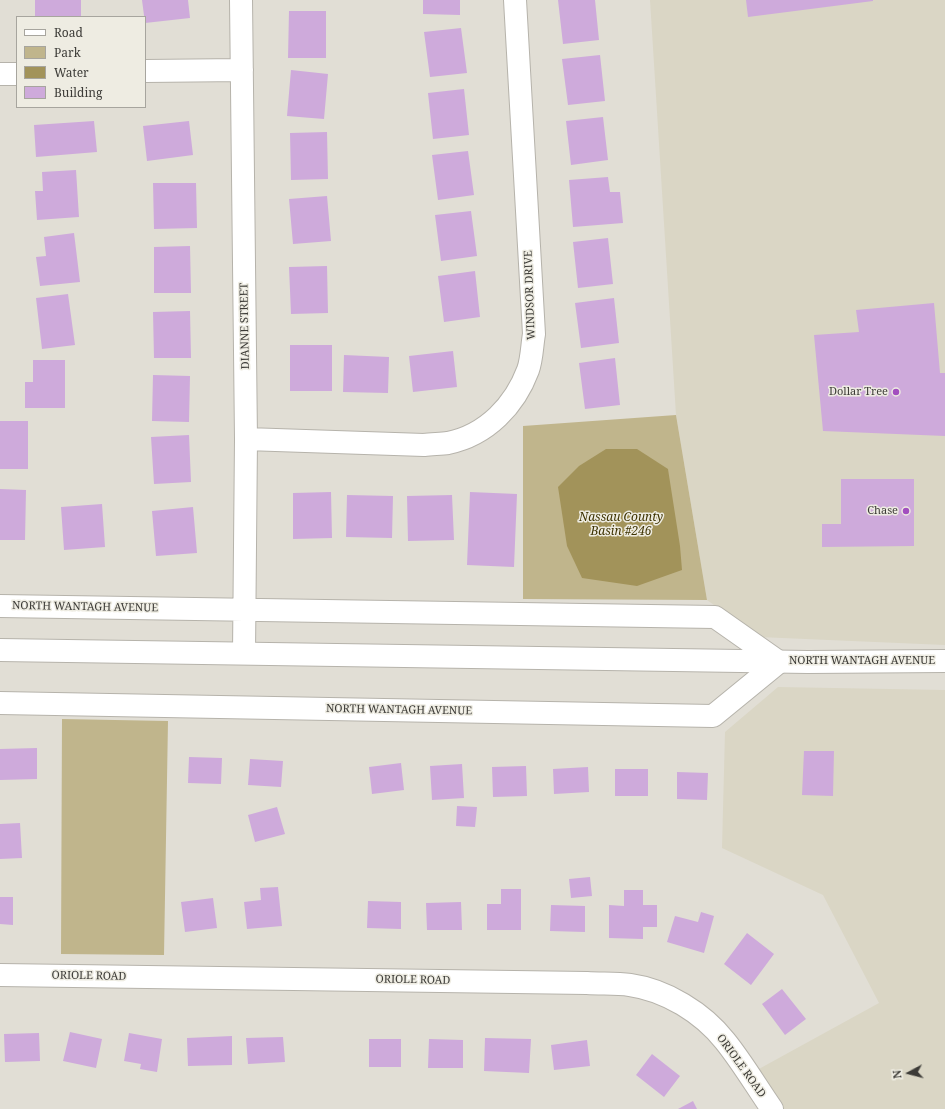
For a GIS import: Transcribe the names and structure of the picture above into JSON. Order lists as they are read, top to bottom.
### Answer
{
  "streets": {
    "street": [
      "WINDSOR DRIVE",
      "DIANNE STREET",
      "NORTH WANTAGH AVENUE",
      "ORIOLE ROAD"
    ]
  },
  "crossings": [
    ["WINDSOR DRIVE", "DIANNE STREET"],
    ["DIANNE STREET", "NORTH WANTAGH AVENUE"]
  ],
  "water": ["Nassau County Basin #246"],
  "places": ["Dollar Tree", "Chase"],
  "legend": [
    "Road",
    "Park",
    "Water",
    "Building"
  ],
  "north": "left"
}
